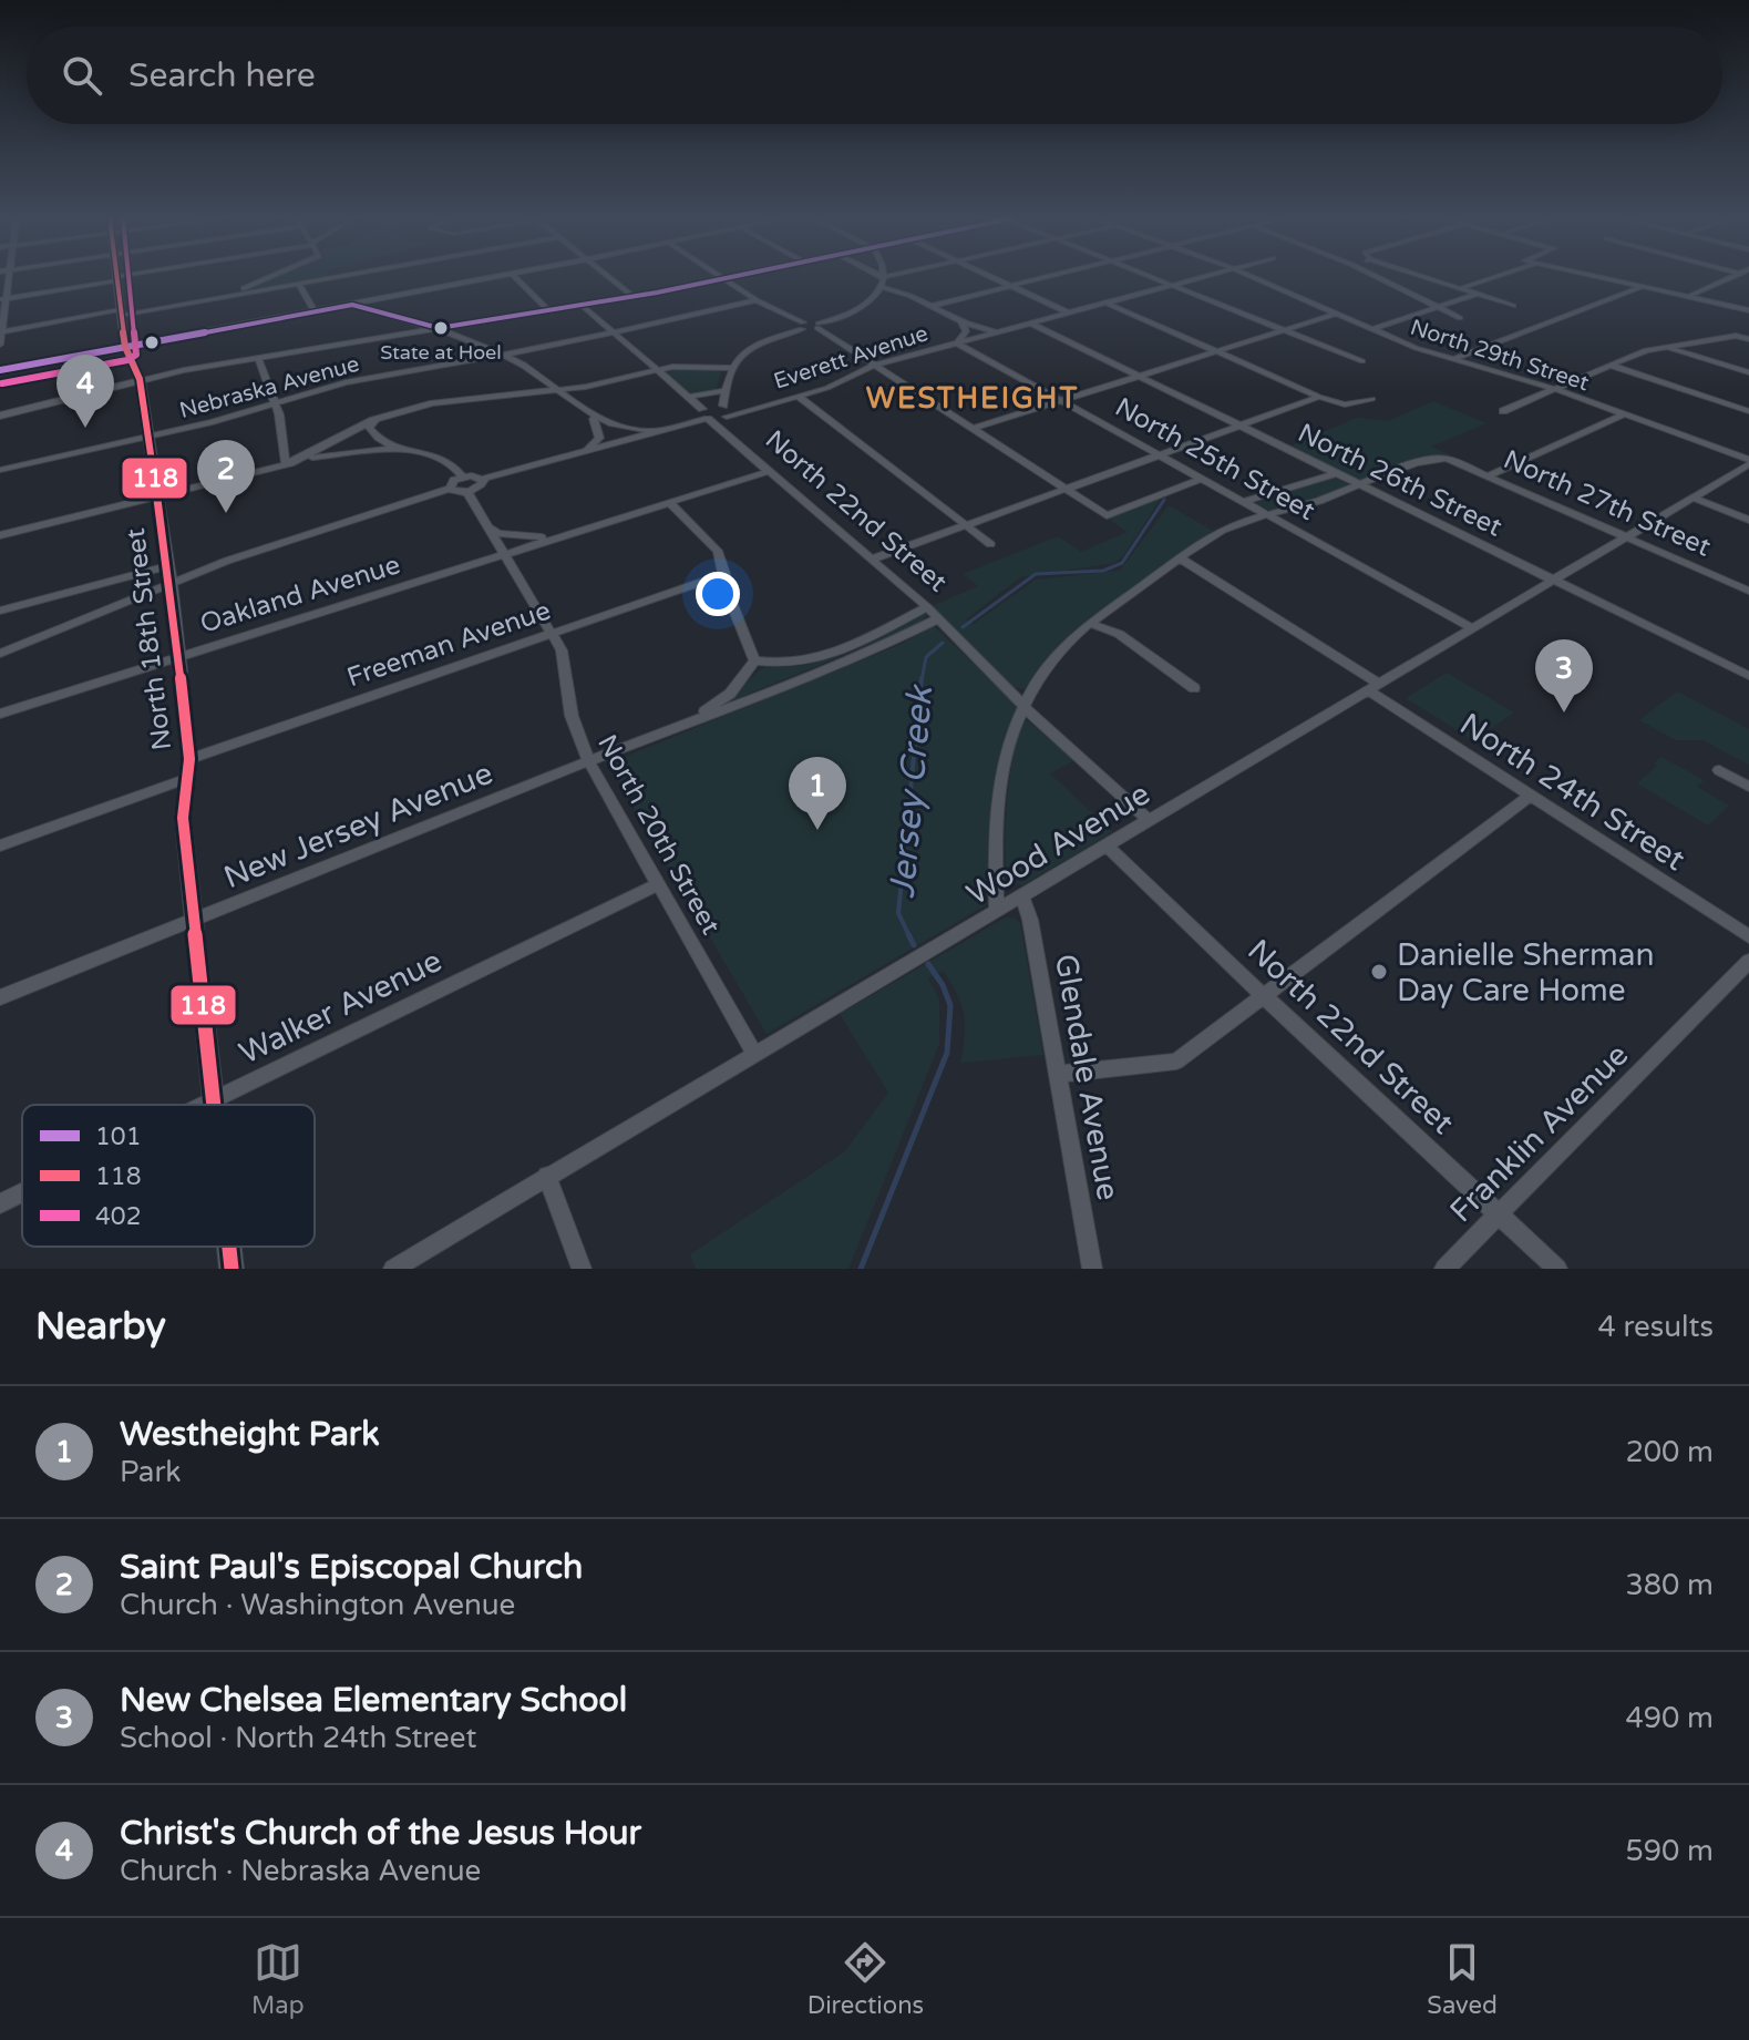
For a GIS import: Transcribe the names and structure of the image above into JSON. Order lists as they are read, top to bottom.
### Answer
{
  "streets": {
    "main road": ["North 18th Street"],
    "street": [
      "North 29th Street",
      "Everett Avenue",
      "Nebraska Avenue",
      "North 25th Street",
      "North 26th Street",
      "North 27th Street",
      "North 22nd Street",
      "Oakland Avenue",
      "Freeman Avenue",
      "North 24th Street",
      "New Jersey Avenue",
      "North 20th Street",
      "Wood Avenue",
      "Walker Avenue",
      "Glendale Avenue",
      "Franklin Avenue"
    ]
  },
  "crossings": [
    ["North 29th Street", "Wood Avenue"],
    ["Everett Avenue", "North 25th Street"],
    ["Everett Avenue", "North 26th Street"],
    ["Everett Avenue", "North 22nd Street"],
    ["Nebraska Avenue", "North 22nd Street"],
    ["Nebraska Avenue", "North 18th Street"],
    ["North 25th Street", "Wood Avenue"],
    ["North 26th Street", "North 27th Street"],
    ["North 26th Street", "Wood Avenue"],
    ["North 27th Street", "Wood Avenue"],
    ["North 22nd Street", "Oakland Avenue"],
    ["North 22nd Street", "New Jersey Avenue"],
    ["North 22nd Street", "Wood Avenue"],
    ["North 22nd Street", "Franklin Avenue"],
    ["Oakland Avenue", "North 18th Street"],
    ["Oakland Avenue", "North 20th Street"],
    ["North 18th Street", "Freeman Avenue"],
    ["North 18th Street", "New Jersey Avenue"],
    ["North 18th Street", "Walker Avenue"],
    ["Freeman Avenue", "North 20th Street"],
    ["North 24th Street", "Wood Avenue"],
    ["New Jersey Avenue", "North 20th Street"],
    ["North 20th Street", "Wood Avenue"],
    ["North 20th Street", "Walker Avenue"],
    ["Wood Avenue", "Glendale Avenue"]
  ],
  "districts": ["WESTHEIGHT"],
  "water": ["Jersey Creek"],
  "places": ["State at Hoel", "Danielle Sherman Day Care Home"],
  "lines": ["transit line 101", "transit line 118", "transit line 402"],
  "legend": ["101", "118", "402"],
  "page": {
    "search": "Search here",
    "pins": [
      "4",
      "2",
      "3",
      "1"
    ],
    "heading": ["Nearby", "4 results"],
    "list": [
      {
        "mark": "1",
        "name": "Westheight Park",
        "note": "Park",
        "value": "200 m"
      },
      {
        "mark": "2",
        "name": "Saint Paul's Episcopal Church",
        "note": "Church · Washington Avenue",
        "value": "380 m"
      },
      {
        "mark": "3",
        "name": "New Chelsea Elementary School",
        "note": "School · North 24th Street",
        "value": "490 m"
      },
      {
        "mark": "4",
        "name": "Christ's Church of the Jesus Hour",
        "note": "Church · Nebraska Avenue",
        "value": "590 m"
      }
    ],
    "nav": ["Map", "Directions", "Saved"]
  }
}
